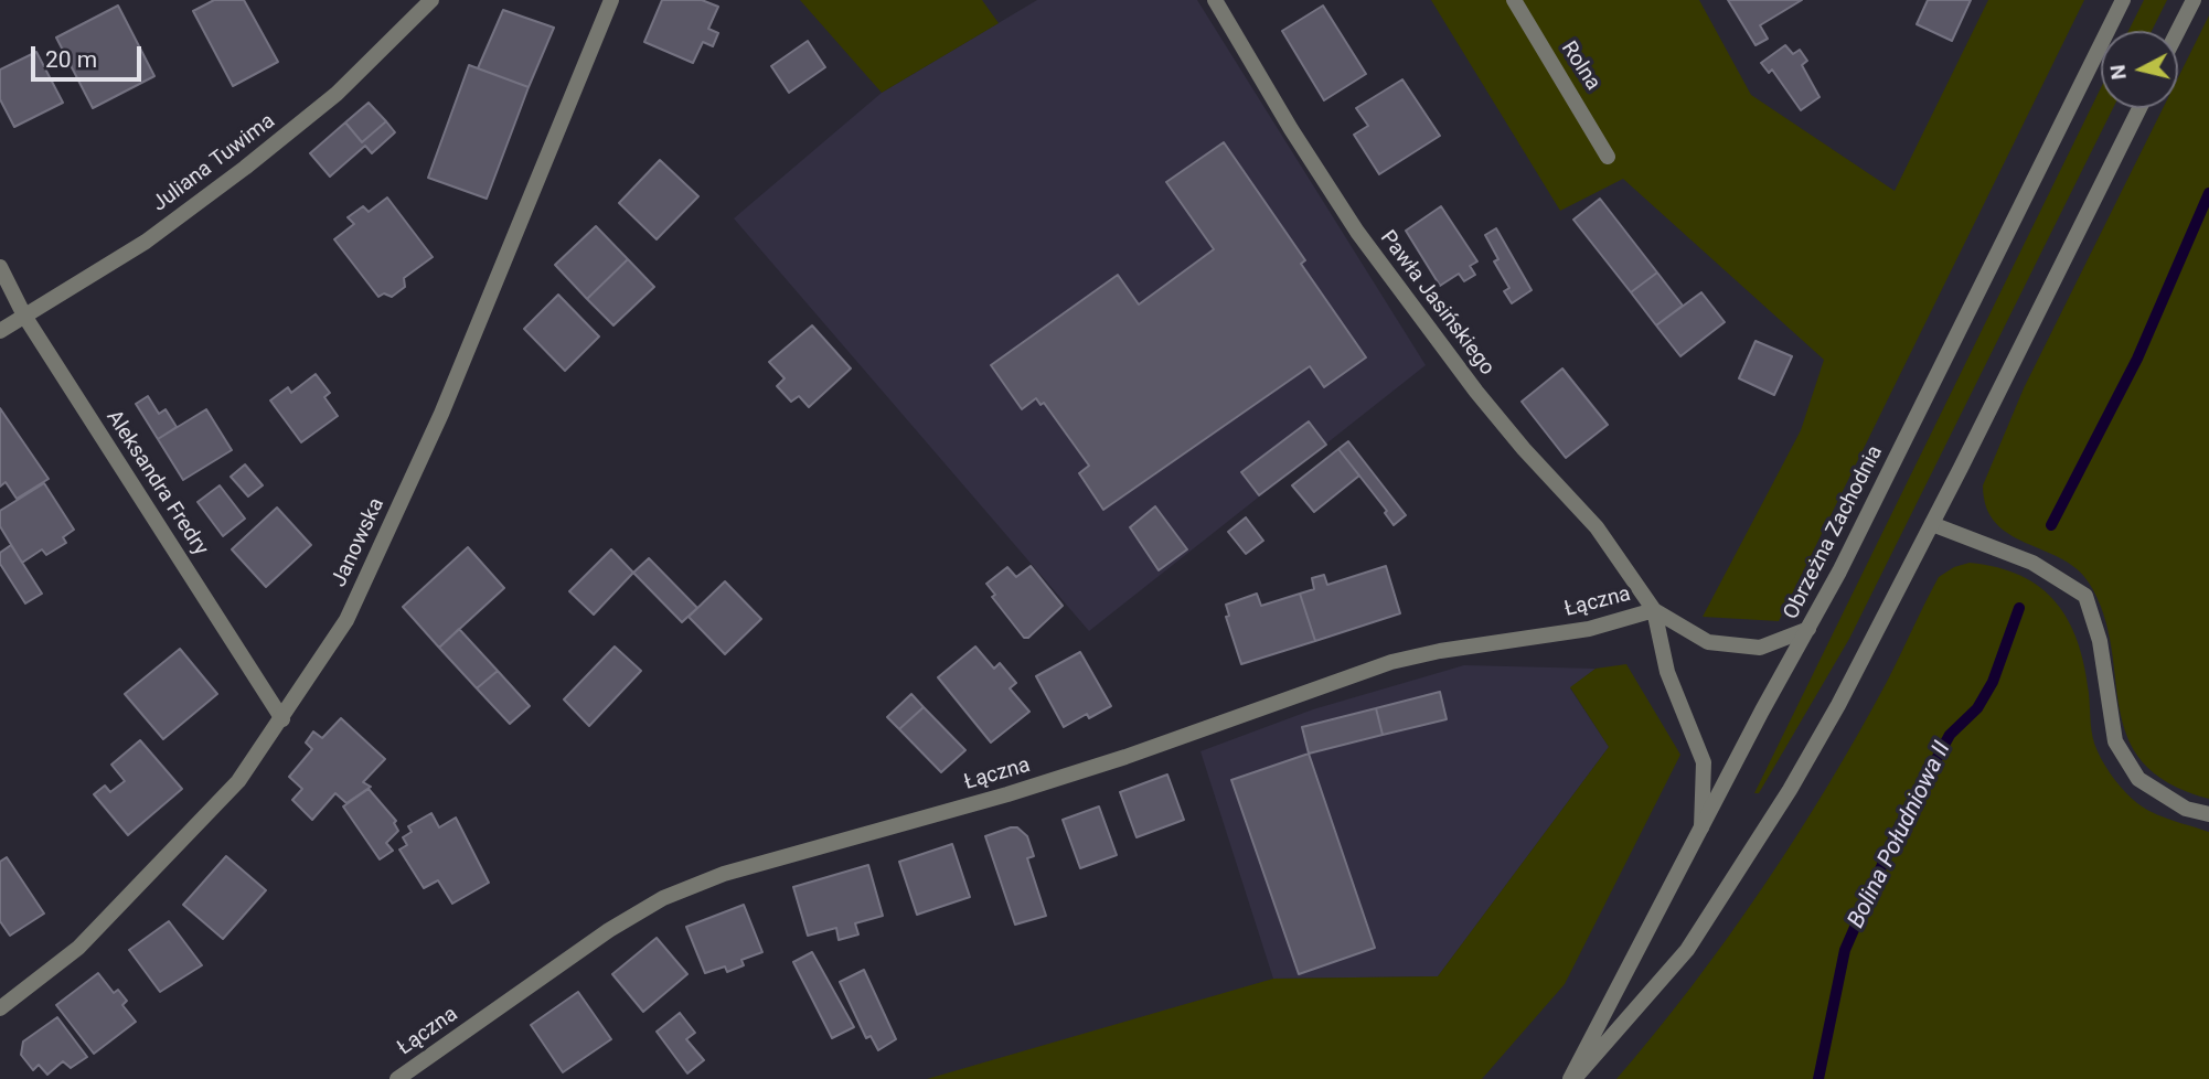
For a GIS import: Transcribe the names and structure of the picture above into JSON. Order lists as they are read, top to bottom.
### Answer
{
  "streets": {
    "street": [
      "Rolna",
      "Juliana Tuwima",
      "Pawła Jasińskiego",
      "Aleksandra Fredry",
      "Obrzeżna Zachodnia",
      "Janowska",
      "Łączna"
    ]
  },
  "crossings": [
    ["Juliana Tuwima", "Aleksandra Fredry"],
    ["Pawła Jasińskiego", "Obrzeżna Zachodnia"],
    ["Pawła Jasińskiego", "Łączna"],
    ["Aleksandra Fredry", "Janowska"]
  ],
  "water": ["Bolina Południowa II"],
  "scale_bar": "20 m",
  "north": "left"
}
